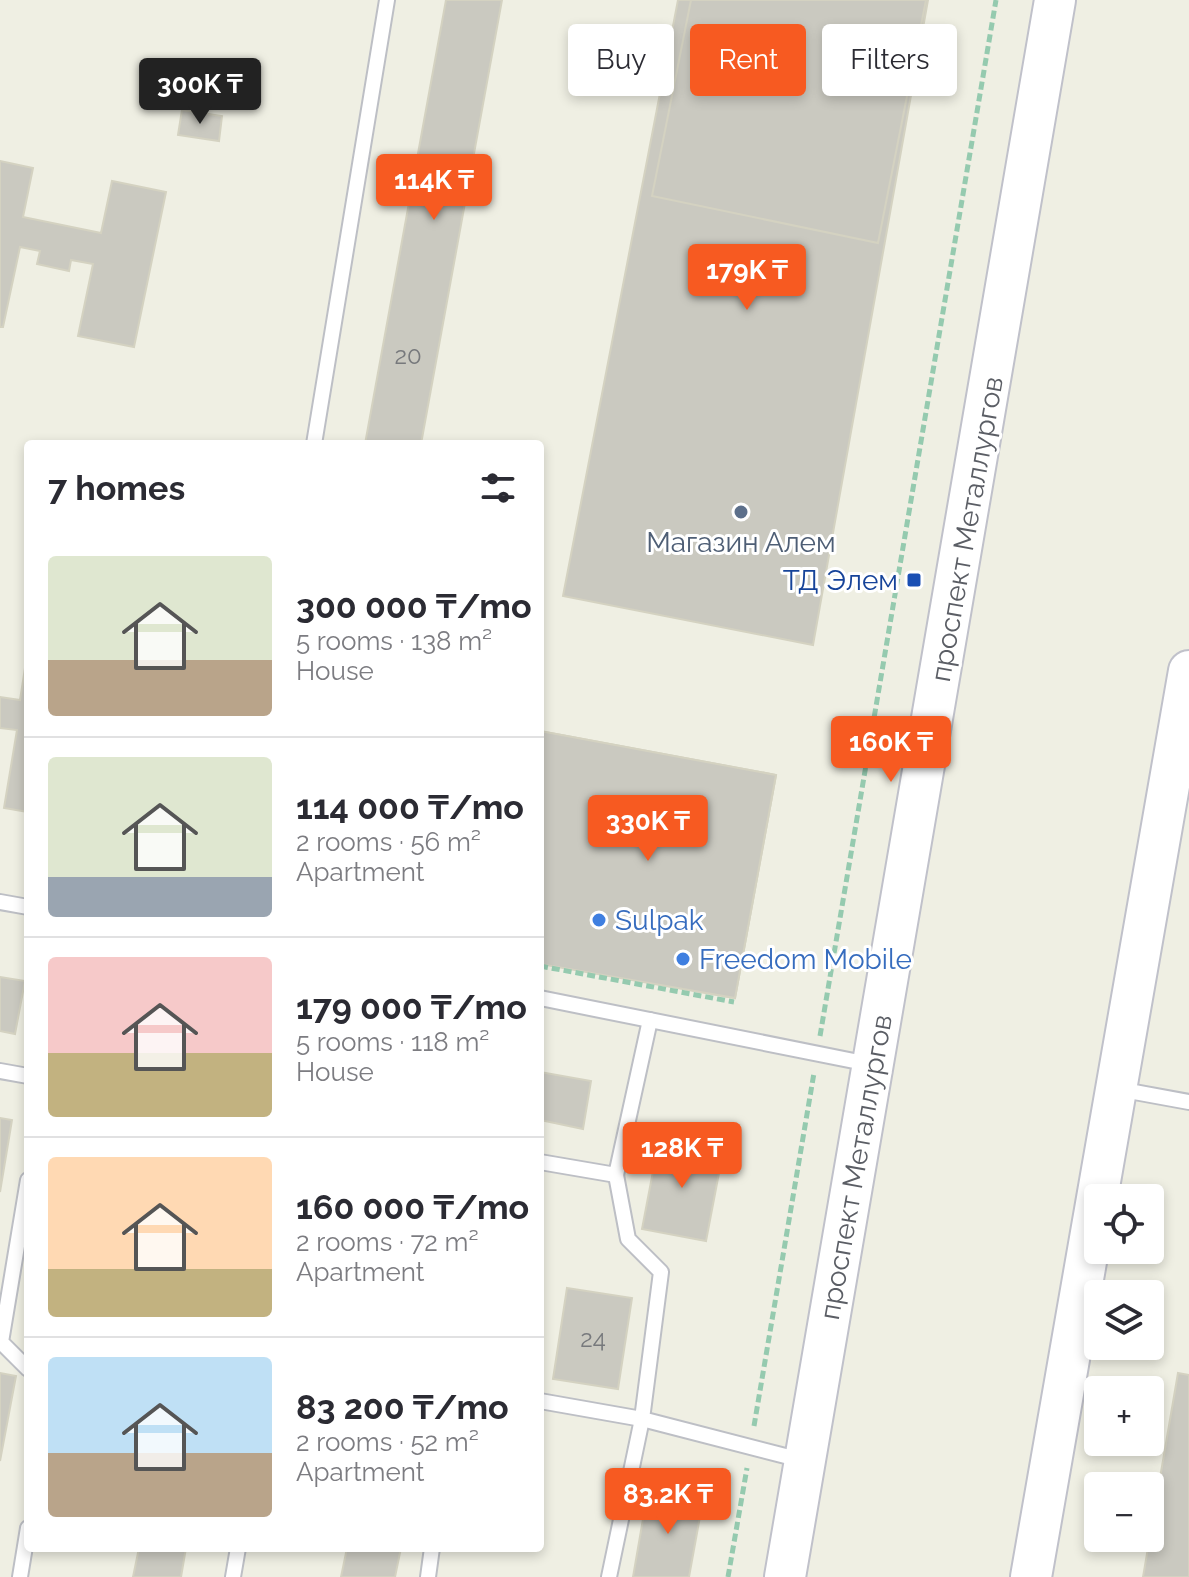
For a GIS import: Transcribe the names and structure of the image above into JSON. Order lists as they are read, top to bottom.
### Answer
{
  "streets": {
    "main road": ["проспект Металлургов"]
  },
  "places": {
    "other": ["Магазин Алем", "Sulpak", "Freedom Mobile"],
    "transit": ["ТД Элем"]
  },
  "house_numbers": ["20", "24"],
  "page": {
    "chip": ["Buy", "Rent", "Filters"],
    "price": [
      "300K ₸",
      "114K ₸",
      "179K ₸",
      "160K ₸",
      "330K ₸",
      "128K ₸",
      "83.2K ₸"
    ],
    "heading": "7 homes",
    "list": [
      {
        "name": "300 000 ₸/mo",
        "note": "5 rooms · 138 m² · House"
      },
      {
        "name": "114 000 ₸/mo",
        "note": "2 rooms · 56 m² · Apartment"
      },
      {
        "name": "179 000 ₸/mo",
        "note": "5 rooms · 118 m² · House"
      },
      {
        "name": "160 000 ₸/mo",
        "note": "2 rooms · 72 m² · Apartment"
      },
      {
        "name": "83 200 ₸/mo",
        "note": "2 rooms · 52 m² · Apartment"
      }
    ],
    "map_buttons": ["+", "−"]
  }
}
